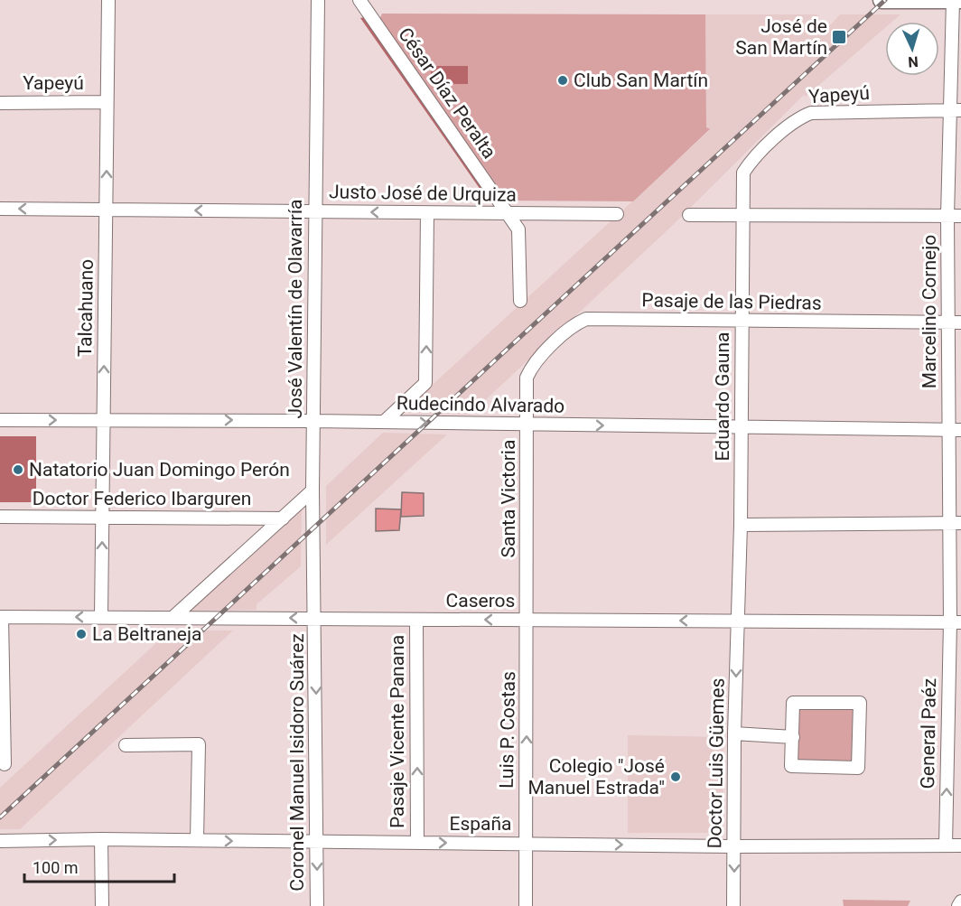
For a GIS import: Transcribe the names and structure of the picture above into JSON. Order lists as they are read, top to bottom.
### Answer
{
  "streets": {
    "street": [
      "Yapeyú",
      "César Díaz Peralta",
      "Justo José de Urquiza",
      "Pasaje de las Piedras",
      "Talcahuano",
      "José Valentín de Olavarría",
      "Marcelino Cornejo",
      "Eduardo Gauna",
      "Rudecindo Alvarado",
      "Doctor Federico Ibarguren",
      "Santa Victoria",
      "Caseros",
      "Luis P. Costas",
      "Pasaje Vicente Panana",
      "General Paéz",
      "Coronel Manuel Isidoro Suárez",
      "Doctor Luis Güemes",
      "España"
    ]
  },
  "crossings": [
    ["Yapeyú", "Talcahuano"],
    ["Yapeyú", "Marcelino Cornejo"],
    ["Yapeyú", "Eduardo Gauna"],
    ["César Díaz Peralta", "Justo José de Urquiza"],
    ["Justo José de Urquiza", "Talcahuano"],
    ["Justo José de Urquiza", "José Valentín de Olavarría"],
    ["Pasaje de las Piedras", "Marcelino Cornejo"],
    ["Pasaje de las Piedras", "Eduardo Gauna"],
    ["Pasaje de las Piedras", "Santa Victoria"],
    ["Talcahuano", "Rudecindo Alvarado"],
    ["Talcahuano", "Doctor Federico Ibarguren"],
    ["Talcahuano", "Caseros"],
    ["José Valentín de Olavarría", "Rudecindo Alvarado"],
    ["José Valentín de Olavarría", "Caseros"],
    ["José Valentín de Olavarría", "Coronel Manuel Isidoro Suárez"],
    ["Marcelino Cornejo", "Rudecindo Alvarado"],
    ["Marcelino Cornejo", "Caseros"],
    ["Marcelino Cornejo", "General Paéz"],
    ["Eduardo Gauna", "Rudecindo Alvarado"],
    ["Eduardo Gauna", "Caseros"],
    ["Eduardo Gauna", "Doctor Luis Güemes"],
    ["Rudecindo Alvarado", "Santa Victoria"],
    ["Santa Victoria", "Caseros"],
    ["Santa Victoria", "Luis P. Costas"],
    ["Caseros", "Luis P. Costas"],
    ["Caseros", "Pasaje Vicente Panana"],
    ["Caseros", "General Paéz"],
    ["Caseros", "Coronel Manuel Isidoro Suárez"],
    ["Caseros", "Doctor Luis Güemes"],
    ["Luis P. Costas", "España"],
    ["Pasaje Vicente Panana", "España"],
    ["General Paéz", "España"],
    ["Coronel Manuel Isidoro Suárez", "España"],
    ["Doctor Luis Güemes", "España"]
  ],
  "one_way": [
    "Justo José de Urquiza",
    "Talcahuano",
    "Rudecindo Alvarado",
    "Caseros",
    "Luis P. Costas",
    "Pasaje Vicente Panana",
    "General Paéz",
    "Coronel Manuel Isidoro Suárez",
    "Doctor Luis Güemes",
    "España"
  ],
  "places": {
    "transit": ["José de San Martín"],
    "other": [
      "Club San Martín",
      "Natatorio Juan Domingo Perón",
      "La Beltraneja",
      "Colegio \"José Manuel Estrada\""
    ]
  },
  "scale_bar": "100 m",
  "north": "bottom"
}
